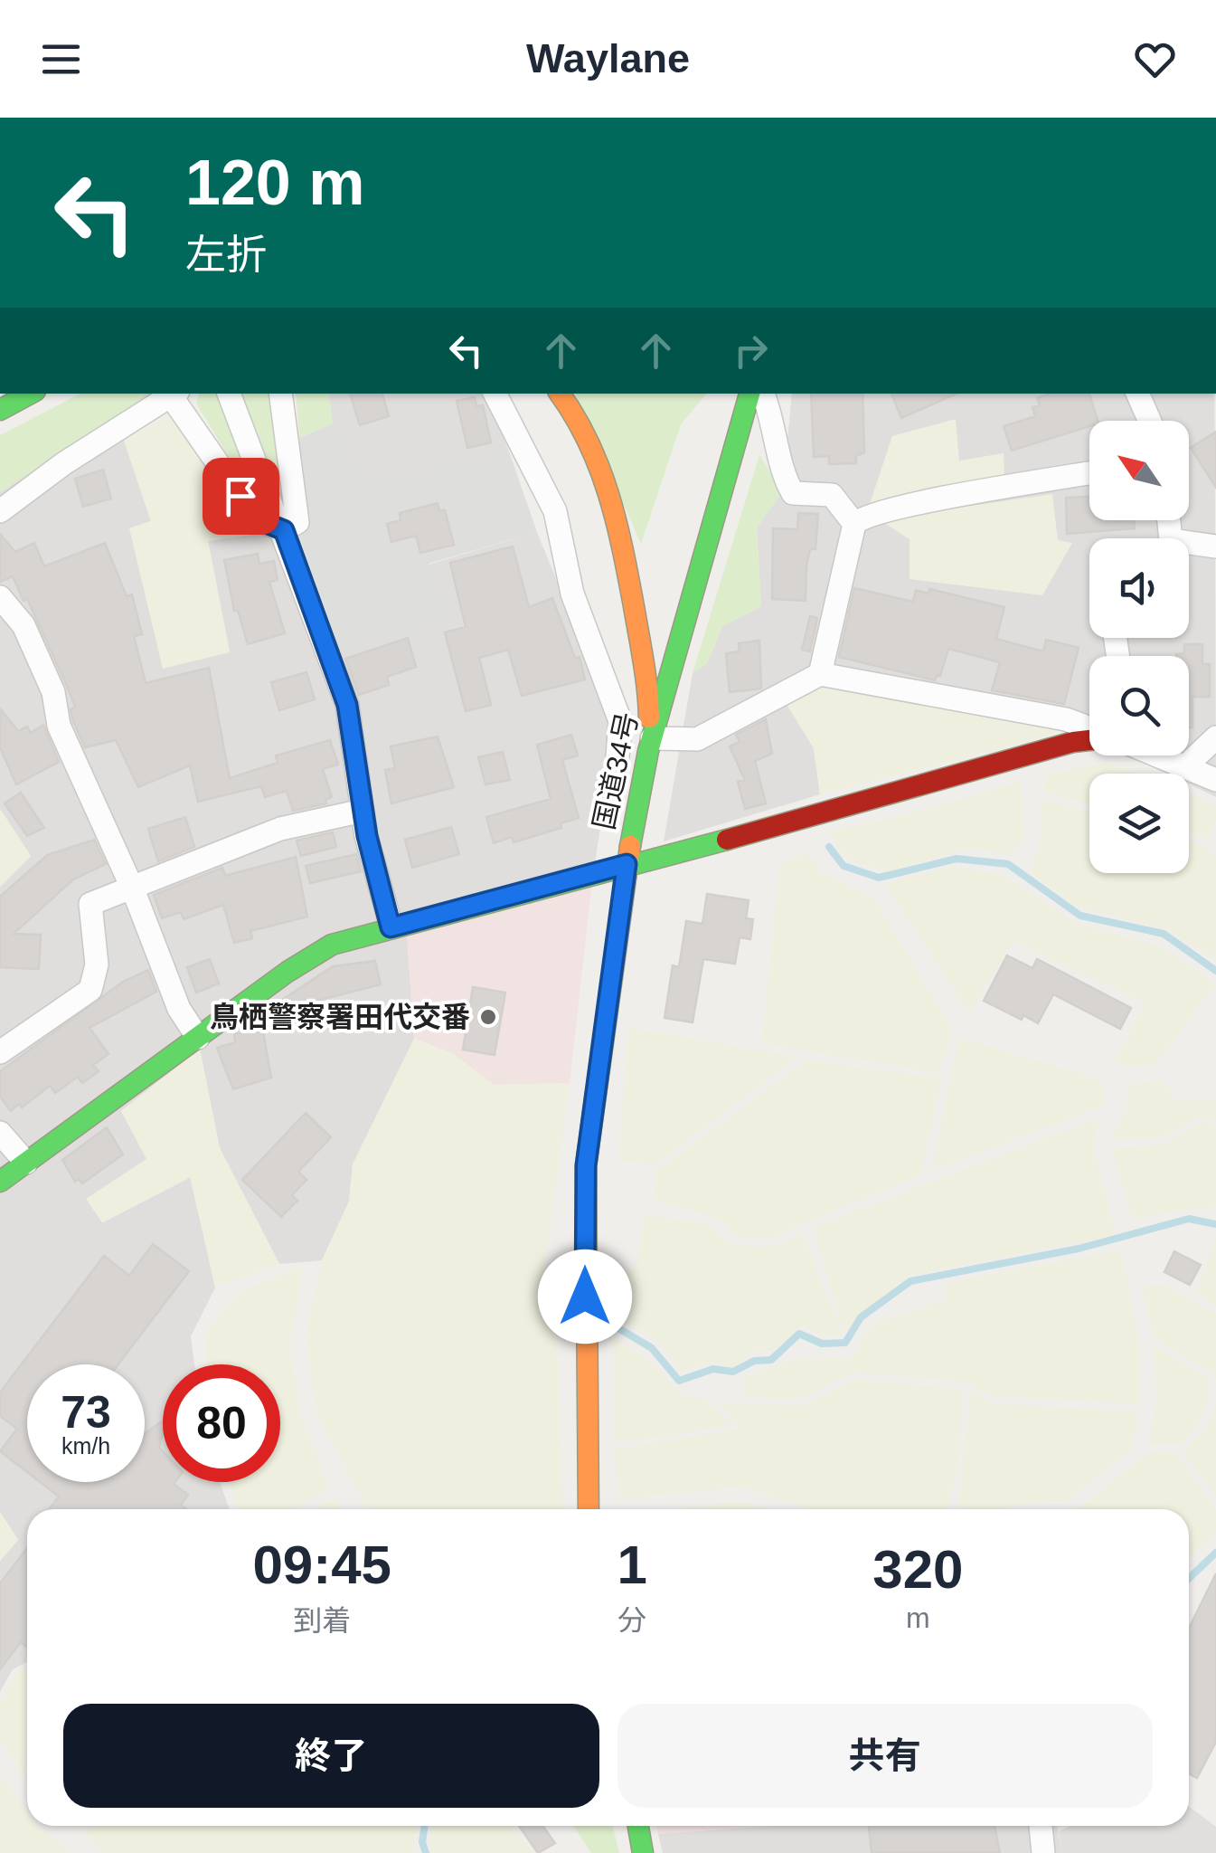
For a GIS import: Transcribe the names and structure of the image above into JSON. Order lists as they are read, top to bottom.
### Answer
{
  "streets": {
    "main road": ["国道34号"]
  },
  "places": ["鳥栖警察署田代交番"],
  "north": "top left",
  "page": {
    "header": "Waylane",
    "turn": ["120 m", "左折"],
    "speed": "73 km/h",
    "limit": "80",
    "eta": [
      "09:45",
      "到着",
      "1",
      "分",
      "320",
      "m"
    ],
    "buttons": ["終了", "共有"]
  }
}
